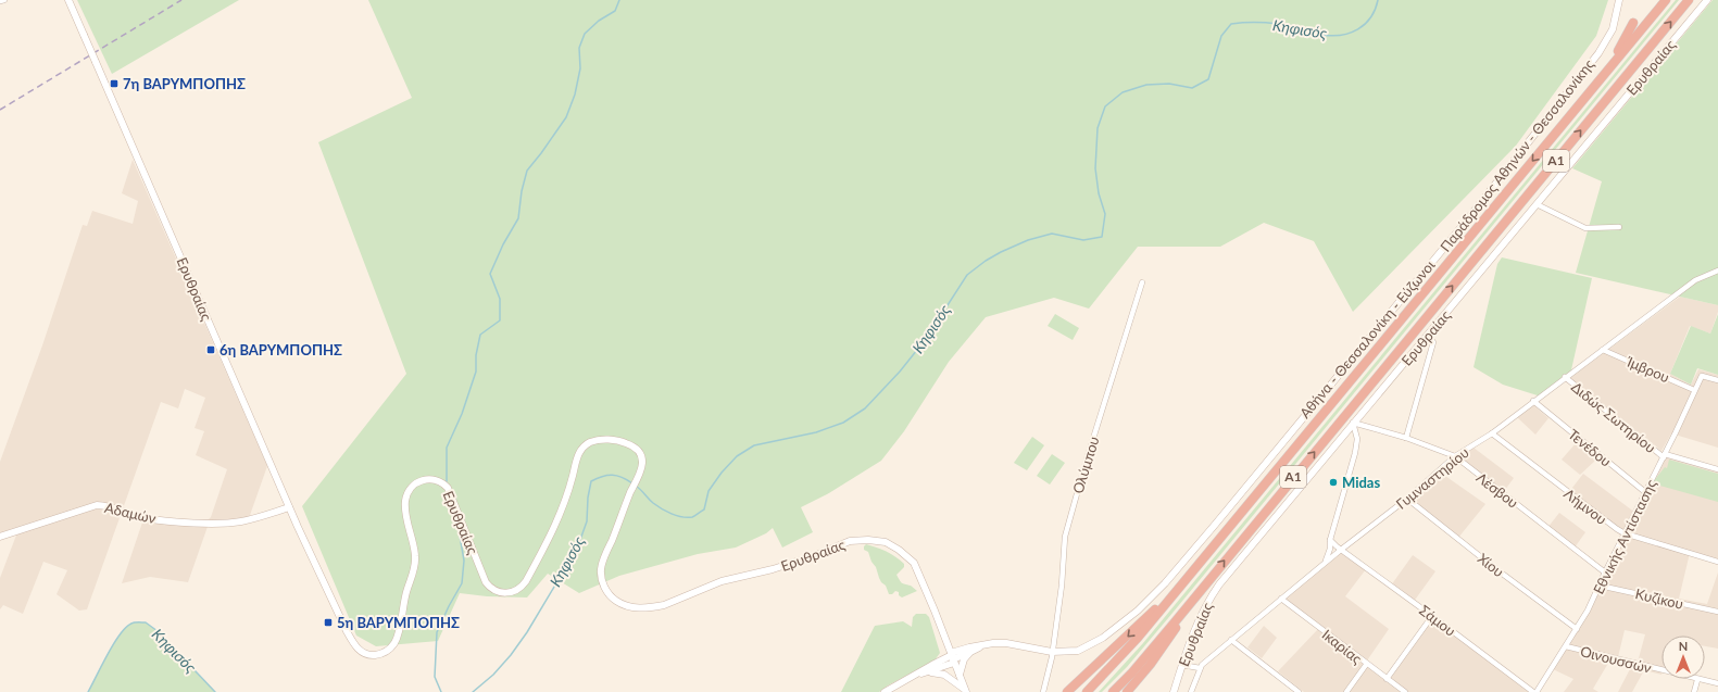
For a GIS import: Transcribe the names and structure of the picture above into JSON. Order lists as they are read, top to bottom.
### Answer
{
  "streets": {
    "highway": ["Α1", "Αθήνα - Θεσσαλονίκη - Εύζωνοι"],
    "main road": ["Ερυθραίας", "Παράδρομος Αθηνών - Θεσσαλονίκης", "Αδαμών"],
    "street": [
      "Ίμβρου",
      "Διδώς Σωτηρίου",
      "Τενέδου",
      "Ολύμπου",
      "Γυμναστηρίου",
      "Λέσβου",
      "Λήμνου",
      "Εθνικής Αντίστασης",
      "Χίου",
      "Κυζίκου",
      "Σάμου",
      "Ικαρίας",
      "Οινουσσών"
    ]
  },
  "crossings": [
    ["Ερυθραίας", "Παράδρομος Αθηνών - Θεσσαλονίκης"],
    ["Ερυθραίας", "Λέσβου"],
    ["Ερυθραίας", "Αδαμών"],
    ["Παράδρομος Αθηνών - Θεσσαλονίκης", "Ολύμπου"],
    ["Ίμβρου", "Γυμναστηρίου"],
    ["Ίμβρου", "Εθνικής Αντίστασης"],
    ["Διδώς Σωτηρίου", "Γυμναστηρίου"],
    ["Διδώς Σωτηρίου", "Εθνικής Αντίστασης"],
    ["Τενέδου", "Γυμναστηρίου"],
    ["Τενέδου", "Εθνικής Αντίστασης"],
    ["Γυμναστηρίου", "Λέσβου"],
    ["Γυμναστηρίου", "Λήμνου"],
    ["Γυμναστηρίου", "Χίου"],
    ["Γυμναστηρίου", "Σάμου"],
    ["Γυμναστηρίου", "Ικαρίας"],
    ["Λέσβου", "Εθνικής Αντίστασης"],
    ["Λήμνου", "Εθνικής Αντίστασης"],
    ["Εθνικής Αντίστασης", "Χίου"],
    ["Εθνικής Αντίστασης", "Κυζίκου"],
    ["Εθνικής Αντίστασης", "Σάμου"],
    ["Εθνικής Αντίστασης", "Οινουσσών"]
  ],
  "water": ["Κηφισός"],
  "places": {
    "transit": ["7η ΒΑΡΥΜΠΟΠΗΣ", "6η ΒΑΡΥΜΠΟΠΗΣ", "5η ΒΑΡΥΜΠΟΠΗΣ"],
    "other": ["Midas"]
  },
  "north": "top"
}
